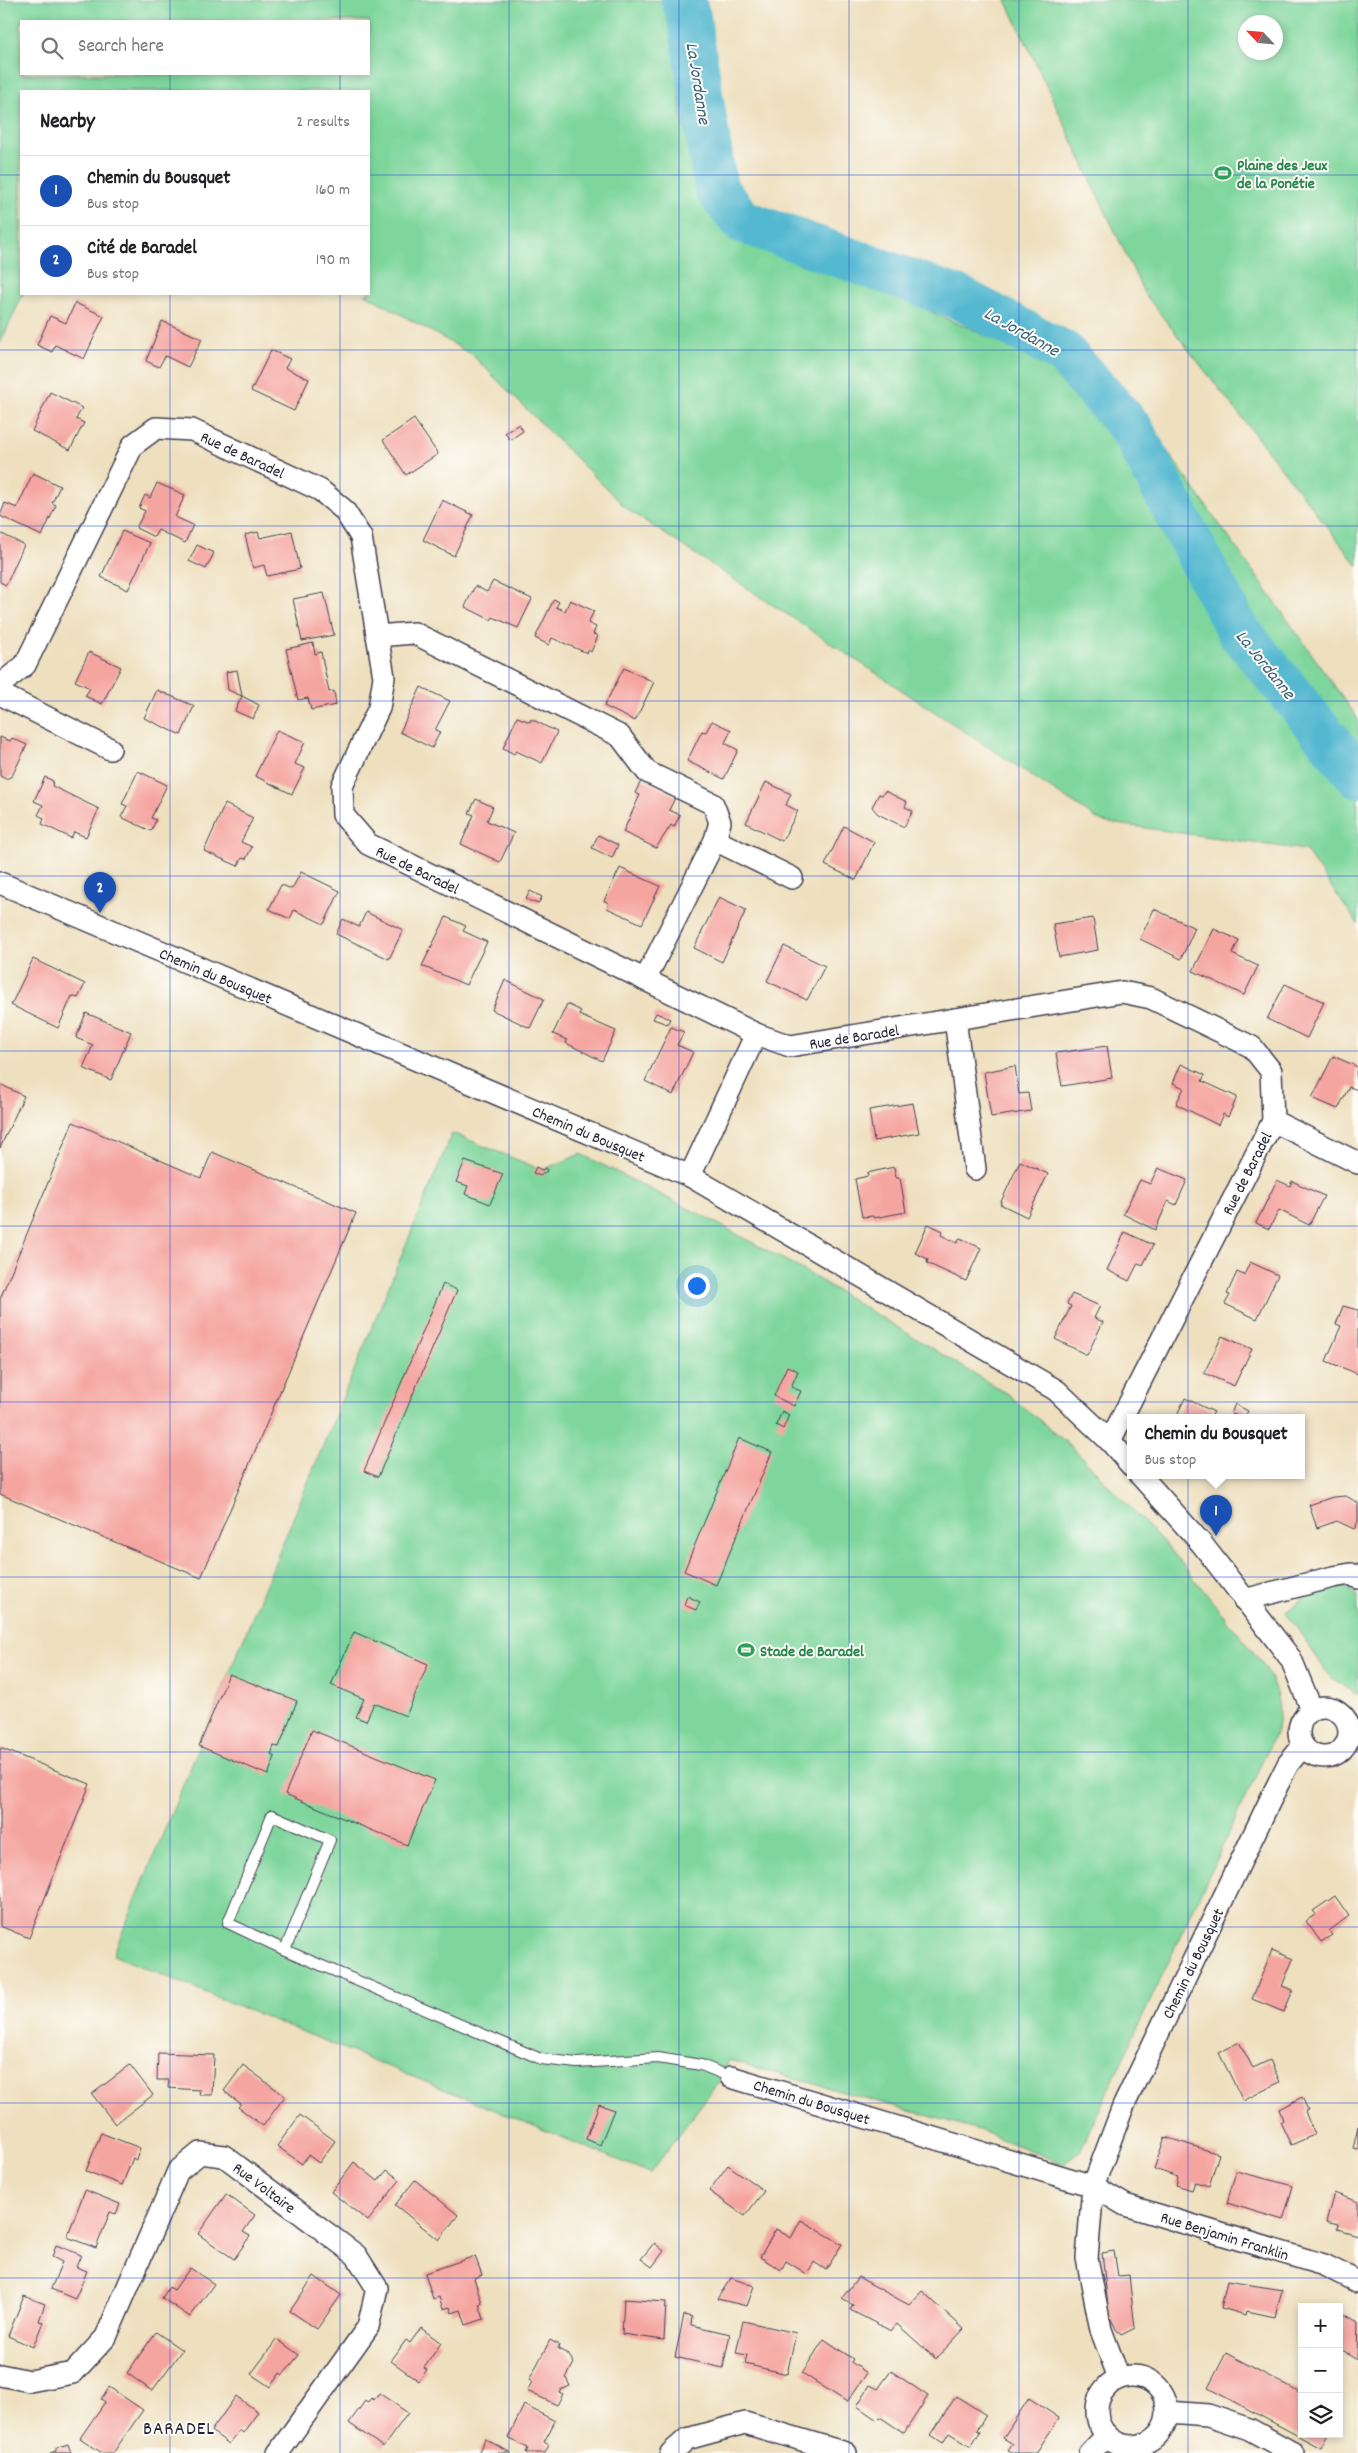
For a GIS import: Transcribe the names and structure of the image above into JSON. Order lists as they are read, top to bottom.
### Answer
{
  "streets": {
    "street": [
      "Rue de Baradel",
      "Chemin du Bousquet",
      "Rue Voltaire",
      "Rue Benjamin Franklin"
    ]
  },
  "crossings": [
    ["Rue de Baradel", "Chemin du Bousquet"],
    ["Chemin du Bousquet", "Rue Benjamin Franklin"]
  ],
  "districts": ["BARADEL"],
  "water": ["La Jordanne"],
  "places": {
    "sports": ["Plaine des Jeux de la Ponétie", "Stade de Baradel"]
  },
  "north": "top left",
  "page": {
    "search": "Search here",
    "heading": ["Nearby", "2 results"],
    "list": [
      {
        "mark": "1",
        "name": "Chemin du Bousquet",
        "note": "Bus stop",
        "value": "160 m"
      },
      {
        "mark": "2",
        "name": "Cité de Baradel",
        "note": "Bus stop",
        "value": "190 m"
      }
    ],
    "pins": ["2", "1"],
    "popup": ["Chemin du Bousquet", "Bus stop"],
    "map_buttons": ["+", "−"]
  }
}
